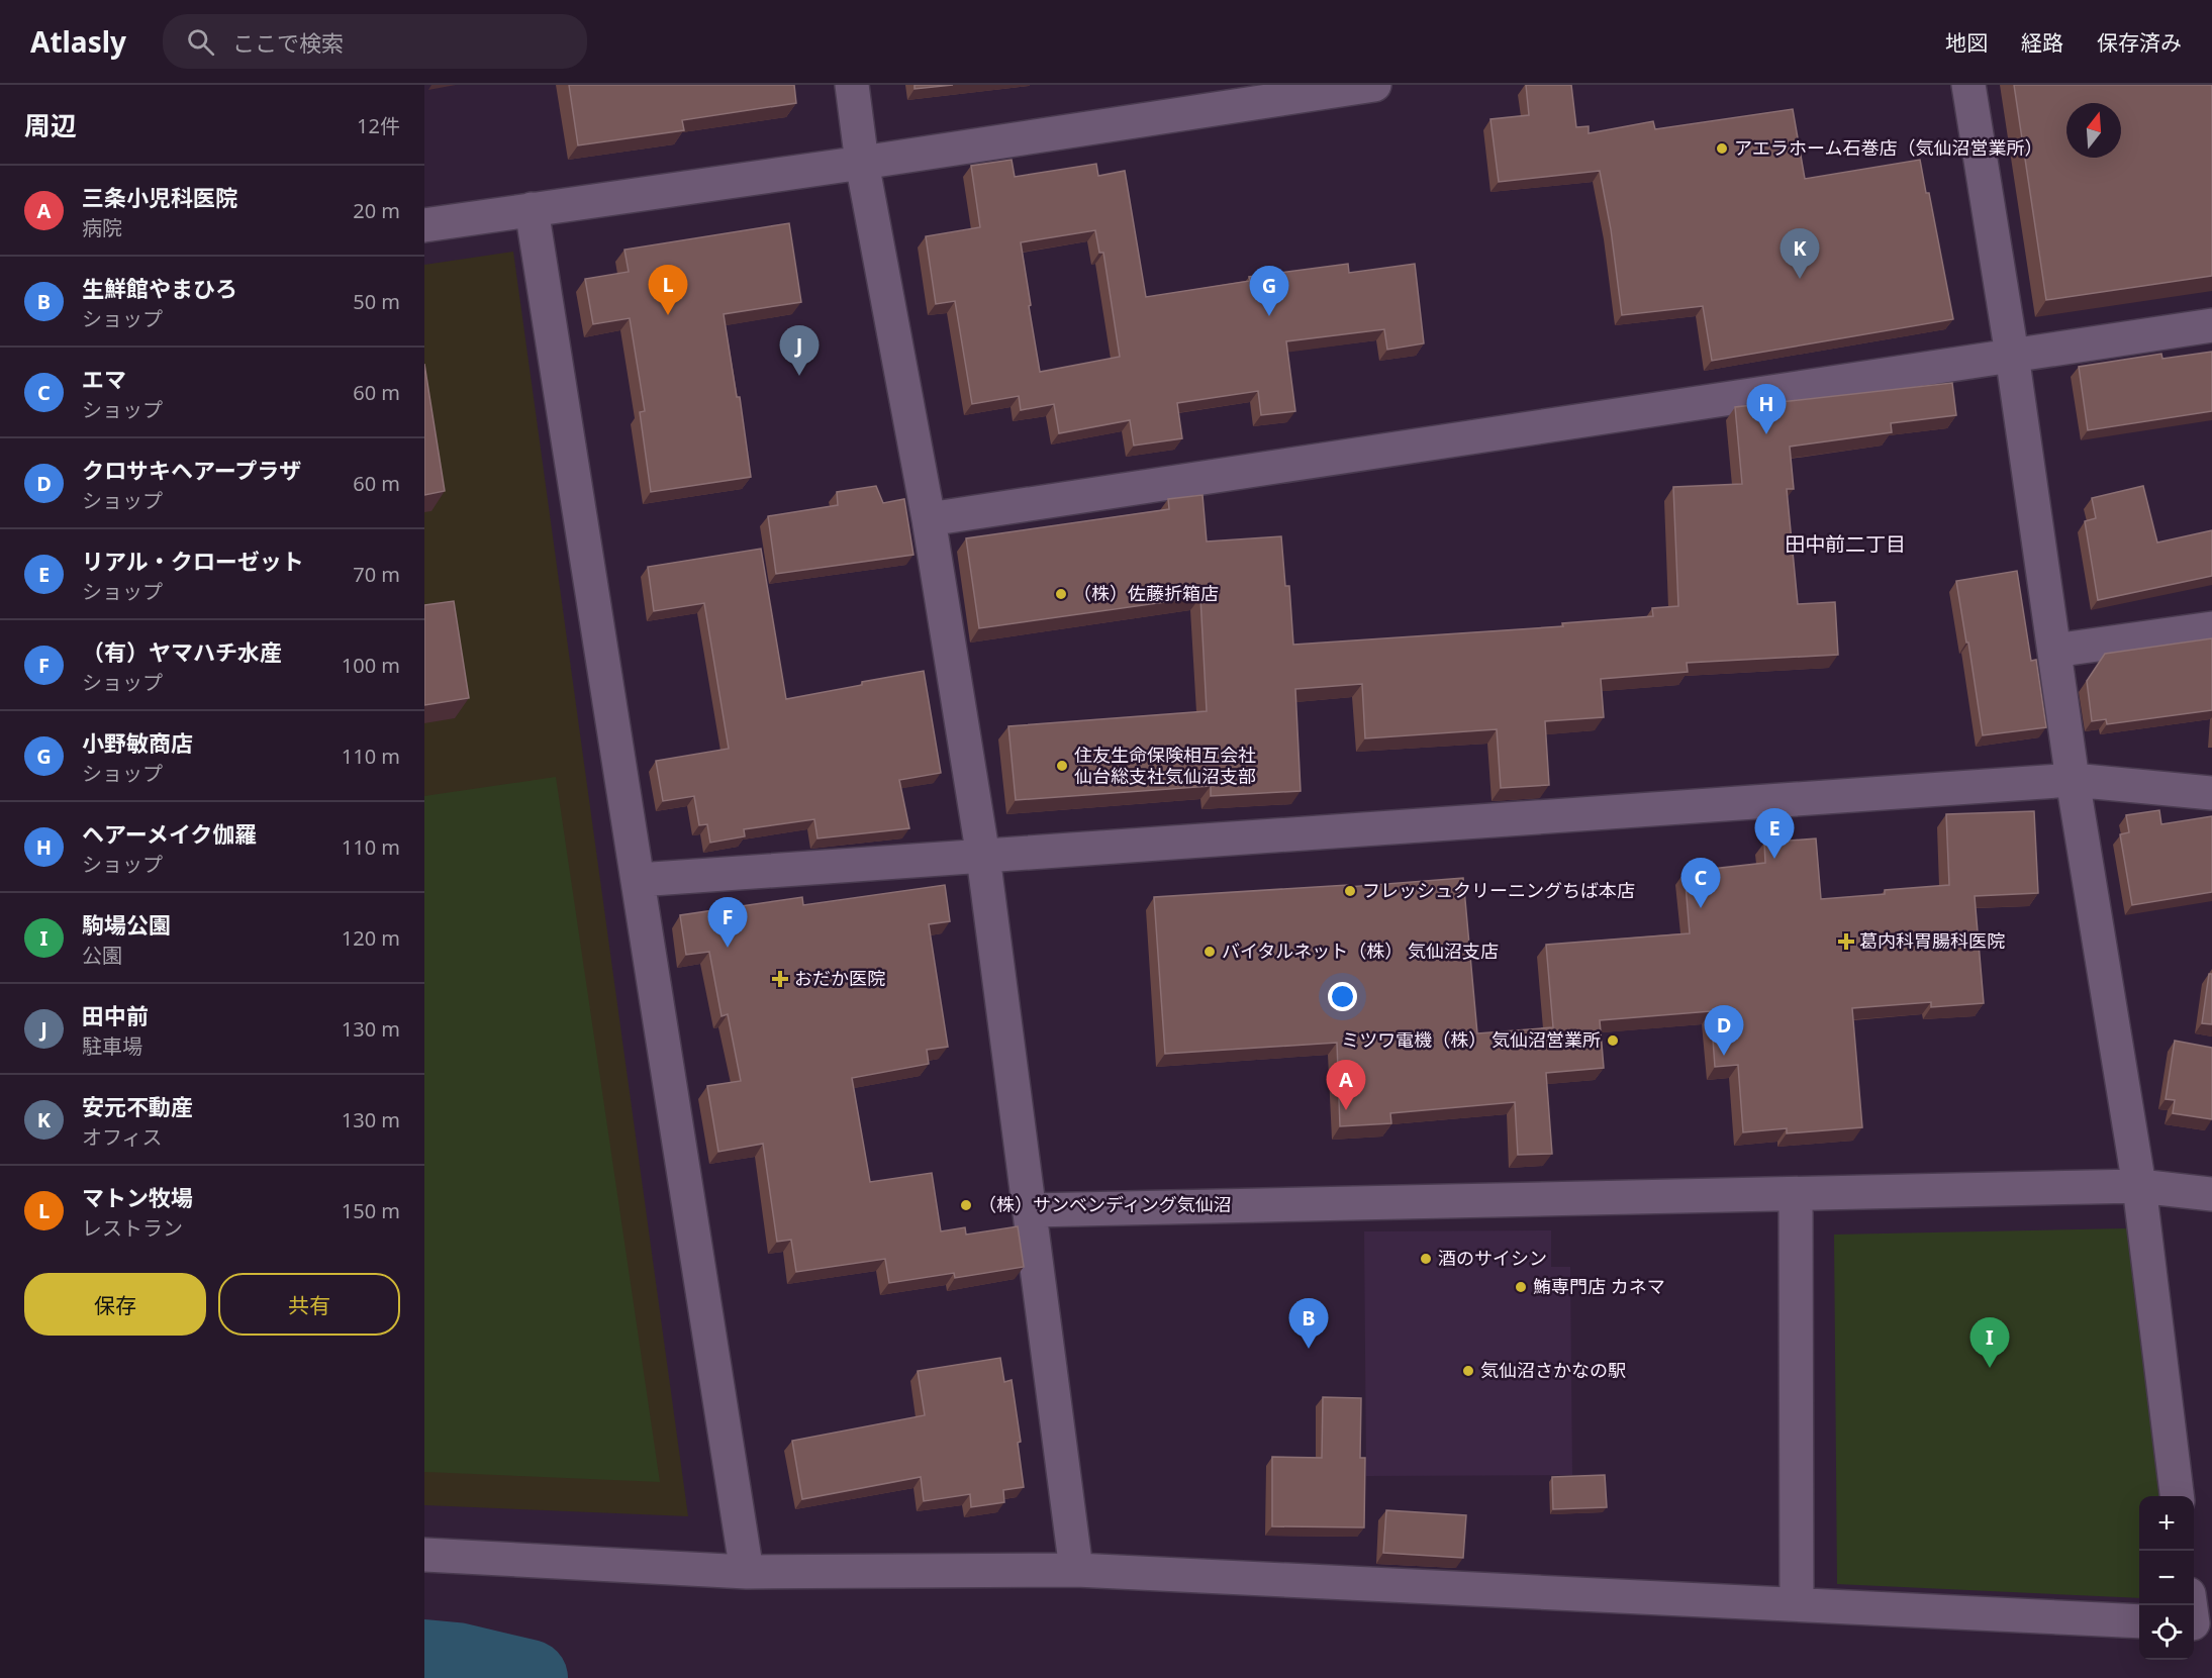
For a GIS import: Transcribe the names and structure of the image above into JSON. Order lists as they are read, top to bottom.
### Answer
{
  "districts": ["田中前二丁目"],
  "places": {
    "other": [
      "アエラホーム石巻店（気仙沼営業所）",
      "（株）佐藤折箱店",
      "住友生命保険相互会社 仙台総支社気仙沼支部",
      "フレッシュクリーニングちば本店",
      "バイタルネット（株） 気仙沼支店",
      "ミツワ電機（株） 気仙沼営業所",
      "（株）サンベンディング気仙沼",
      "酒のサイシン",
      "鮪専門店 カネマ",
      "気仙沼さかなの駅"
    ],
    "health": ["葛内科胃腸科医院", "おだか医院"]
  },
  "north": "top",
  "page": {
    "header": "Atlasly",
    "search": "ここで検索",
    "nav": ["地図", "経路", "保存済み"],
    "heading": ["周辺", "12件"],
    "list": [
      {
        "mark": "A",
        "name": "三条小児科医院",
        "note": "病院",
        "value": "20 m"
      },
      {
        "mark": "B",
        "name": "生鮮館やまひろ",
        "note": "ショップ",
        "value": "50 m"
      },
      {
        "mark": "C",
        "name": "エマ",
        "note": "ショップ",
        "value": "60 m"
      },
      {
        "mark": "D",
        "name": "クロサキヘアープラザ",
        "note": "ショップ",
        "value": "60 m"
      },
      {
        "mark": "E",
        "name": "リアル・クローゼット",
        "note": "ショップ",
        "value": "70 m"
      },
      {
        "mark": "F",
        "name": "（有）ヤマハチ水産",
        "note": "ショップ",
        "value": "100 m"
      },
      {
        "mark": "G",
        "name": "小野敏商店",
        "note": "ショップ",
        "value": "110 m"
      },
      {
        "mark": "H",
        "name": "ヘアーメイク伽羅",
        "note": "ショップ",
        "value": "110 m"
      },
      {
        "mark": "I",
        "name": "駒場公園",
        "note": "公園",
        "value": "120 m"
      },
      {
        "mark": "J",
        "name": "田中前",
        "note": "駐車場",
        "value": "130 m"
      },
      {
        "mark": "K",
        "name": "安元不動産",
        "note": "オフィス",
        "value": "130 m"
      },
      {
        "mark": "L",
        "name": "マトン牧場",
        "note": "レストラン",
        "value": "150 m"
      }
    ],
    "pins": [
      "K",
      "L",
      "G",
      "J",
      "H",
      "E",
      "C",
      "F",
      "D",
      "A",
      "B",
      "I"
    ],
    "buttons": ["保存", "共有"],
    "map_buttons": ["+", "−"]
  }
}
